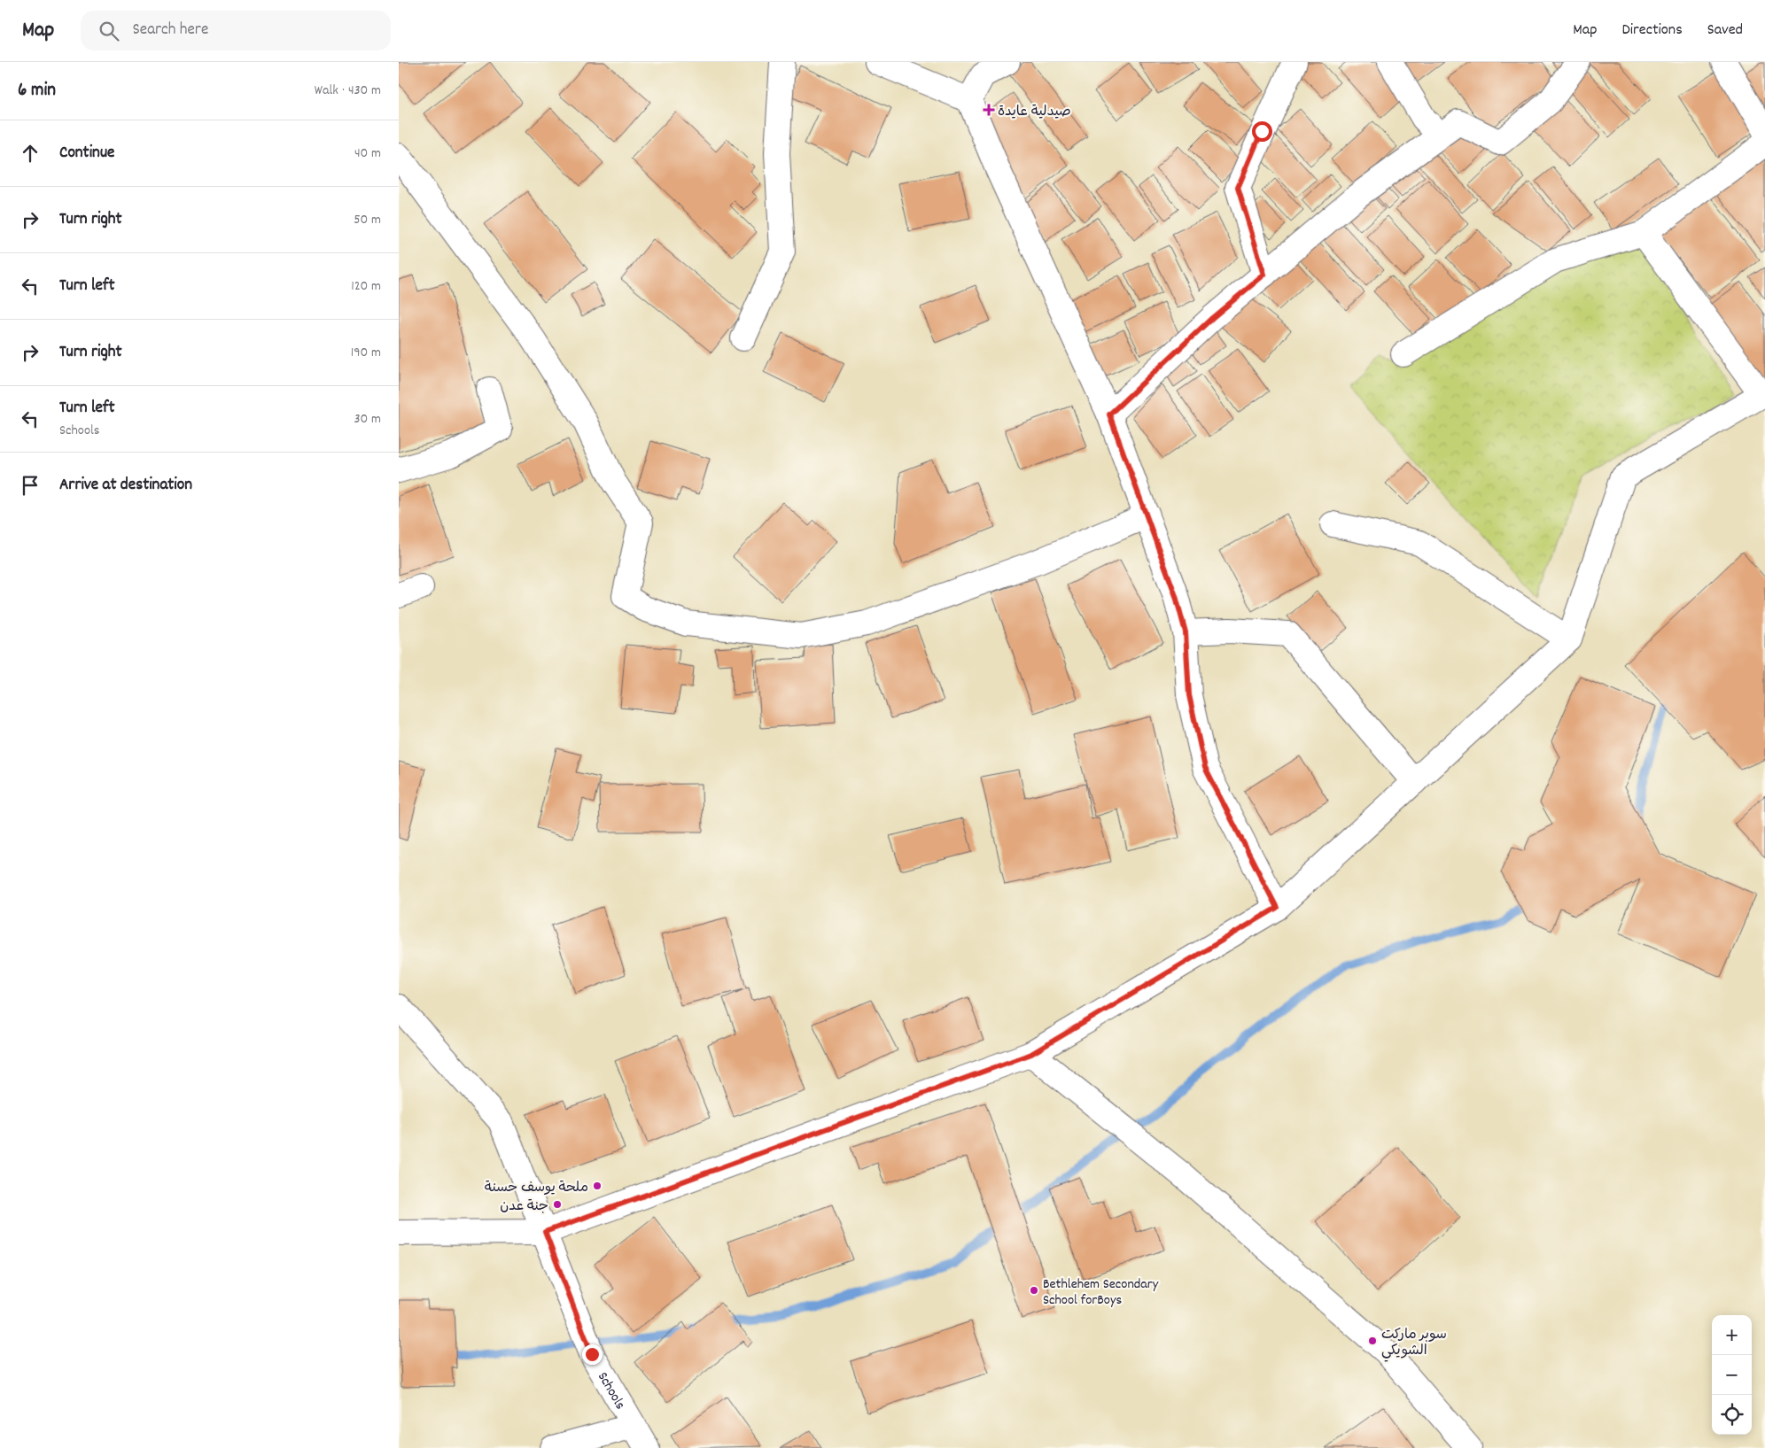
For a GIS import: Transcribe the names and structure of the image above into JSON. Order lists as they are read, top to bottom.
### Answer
{
  "streets": {
    "street": ["Schools"]
  },
  "places": {
    "health": ["صيدلية عايدة"],
    "other": [
      "ملحة يوسف حسنة",
      "جنة عدن",
      "Bethlehem Secondary School forBoys",
      "سوبر ماركت الشويكي"
    ]
  },
  "page": {
    "header": "Map",
    "search": "Search here",
    "nav": ["Map", "Directions", "Saved"],
    "heading": ["6 min", "Walk · 430 m"],
    "list": [
      ["Continue", "40 m"],
      ["Turn right", "50 m"],
      ["Turn left", "120 m"],
      ["Turn right", "190 m"],
      ["Turn left", "Schools", "30 m"],
      "Arrive at destination"
    ],
    "map_buttons": ["+", "−"]
  }
}
